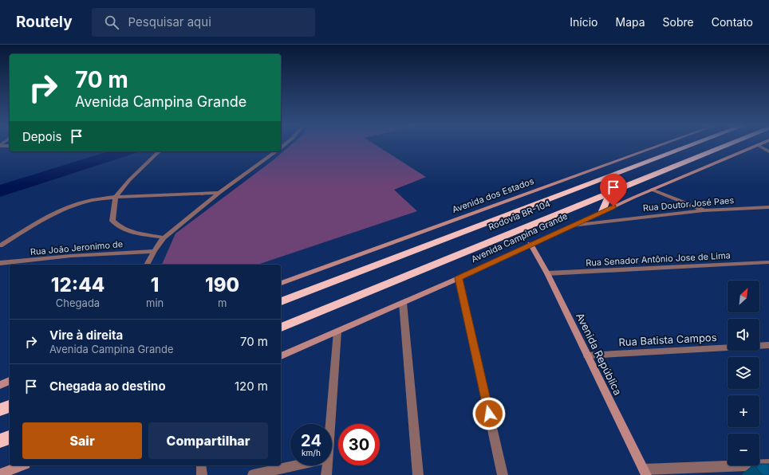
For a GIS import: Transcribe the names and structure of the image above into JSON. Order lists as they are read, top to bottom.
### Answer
{
  "streets": {
    "highway": ["Rodovia BR-104"],
    "main road": ["Avenida dos Estados", "Avenida Campina Grande", "Avenida República"],
    "street": [
      "Rua Doutor José Paes",
      "Rua João Jeronimo de",
      "Rua Senador Antônio Jose de Lima",
      "Rua Batista Campos"
    ]
  },
  "crossings": [
    ["Rua Doutor José Paes", "Avenida Campina Grande"],
    ["Avenida Campina Grande", "Avenida República"],
    ["Rua Senador Antônio Jose de Lima", "Avenida República"],
    ["Rua Batista Campos", "Avenida República"]
  ],
  "north": "top right",
  "page": {
    "header": "Routely",
    "search": "Pesquisar aqui",
    "nav": [
      "Início",
      "Mapa",
      "Sobre",
      "Contato"
    ],
    "turn": ["70 m", "Avenida Campina Grande"],
    "then": "Depois",
    "eta": [
      "12:44",
      "Chegada",
      "1",
      "min",
      "190",
      "m"
    ],
    "map_buttons": ["+", "−"],
    "list": [
      {
        "name": "Vire à direita",
        "note": "Avenida Campina Grande",
        "value": "70 m"
      },
      {
        "name": "Chegada ao destino",
        "value": "120 m"
      }
    ],
    "buttons": ["Sair", "Compartilhar"],
    "speed": "24 km/h",
    "limit": "30"
  }
}
